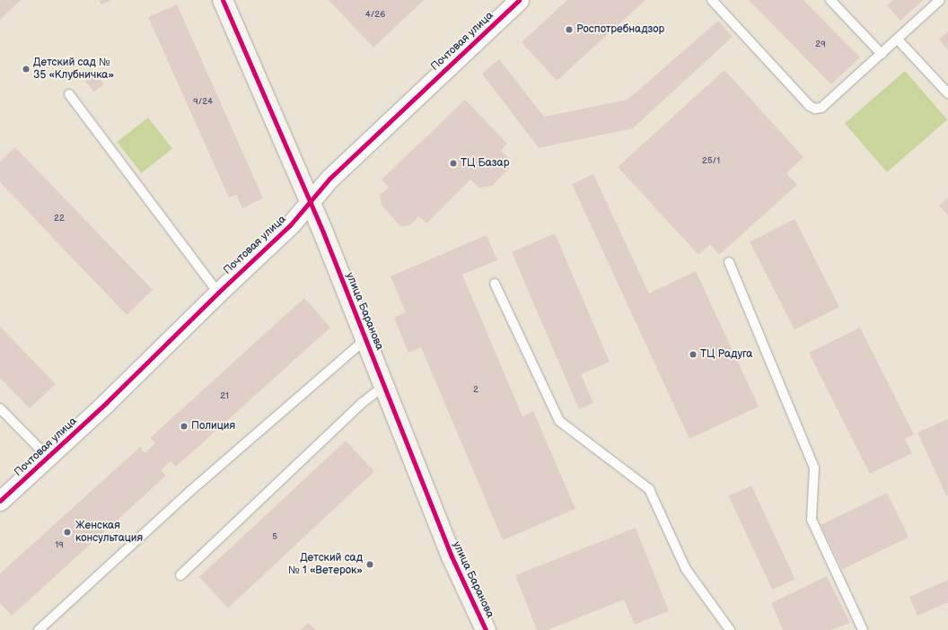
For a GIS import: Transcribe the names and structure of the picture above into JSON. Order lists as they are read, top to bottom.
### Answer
{
  "streets": {
    "street": ["Почтовая улица", "улица Баранова"]
  },
  "crossings": [
    ["Почтовая улица", "улица Баранова"]
  ],
  "places": [
    "Роспотребнадзор",
    "Детский сад № 35 «Клубничка»",
    "ТЦ Базар",
    "ТЦ Радуга",
    "Полиция",
    "Женская консультация",
    "Детский сад № 1 «Ветерок»"
  ],
  "house_numbers": [
    "4/26",
    "29",
    "9/24",
    "25/1",
    "22",
    "2",
    "21",
    "5",
    "19"
  ]
}
